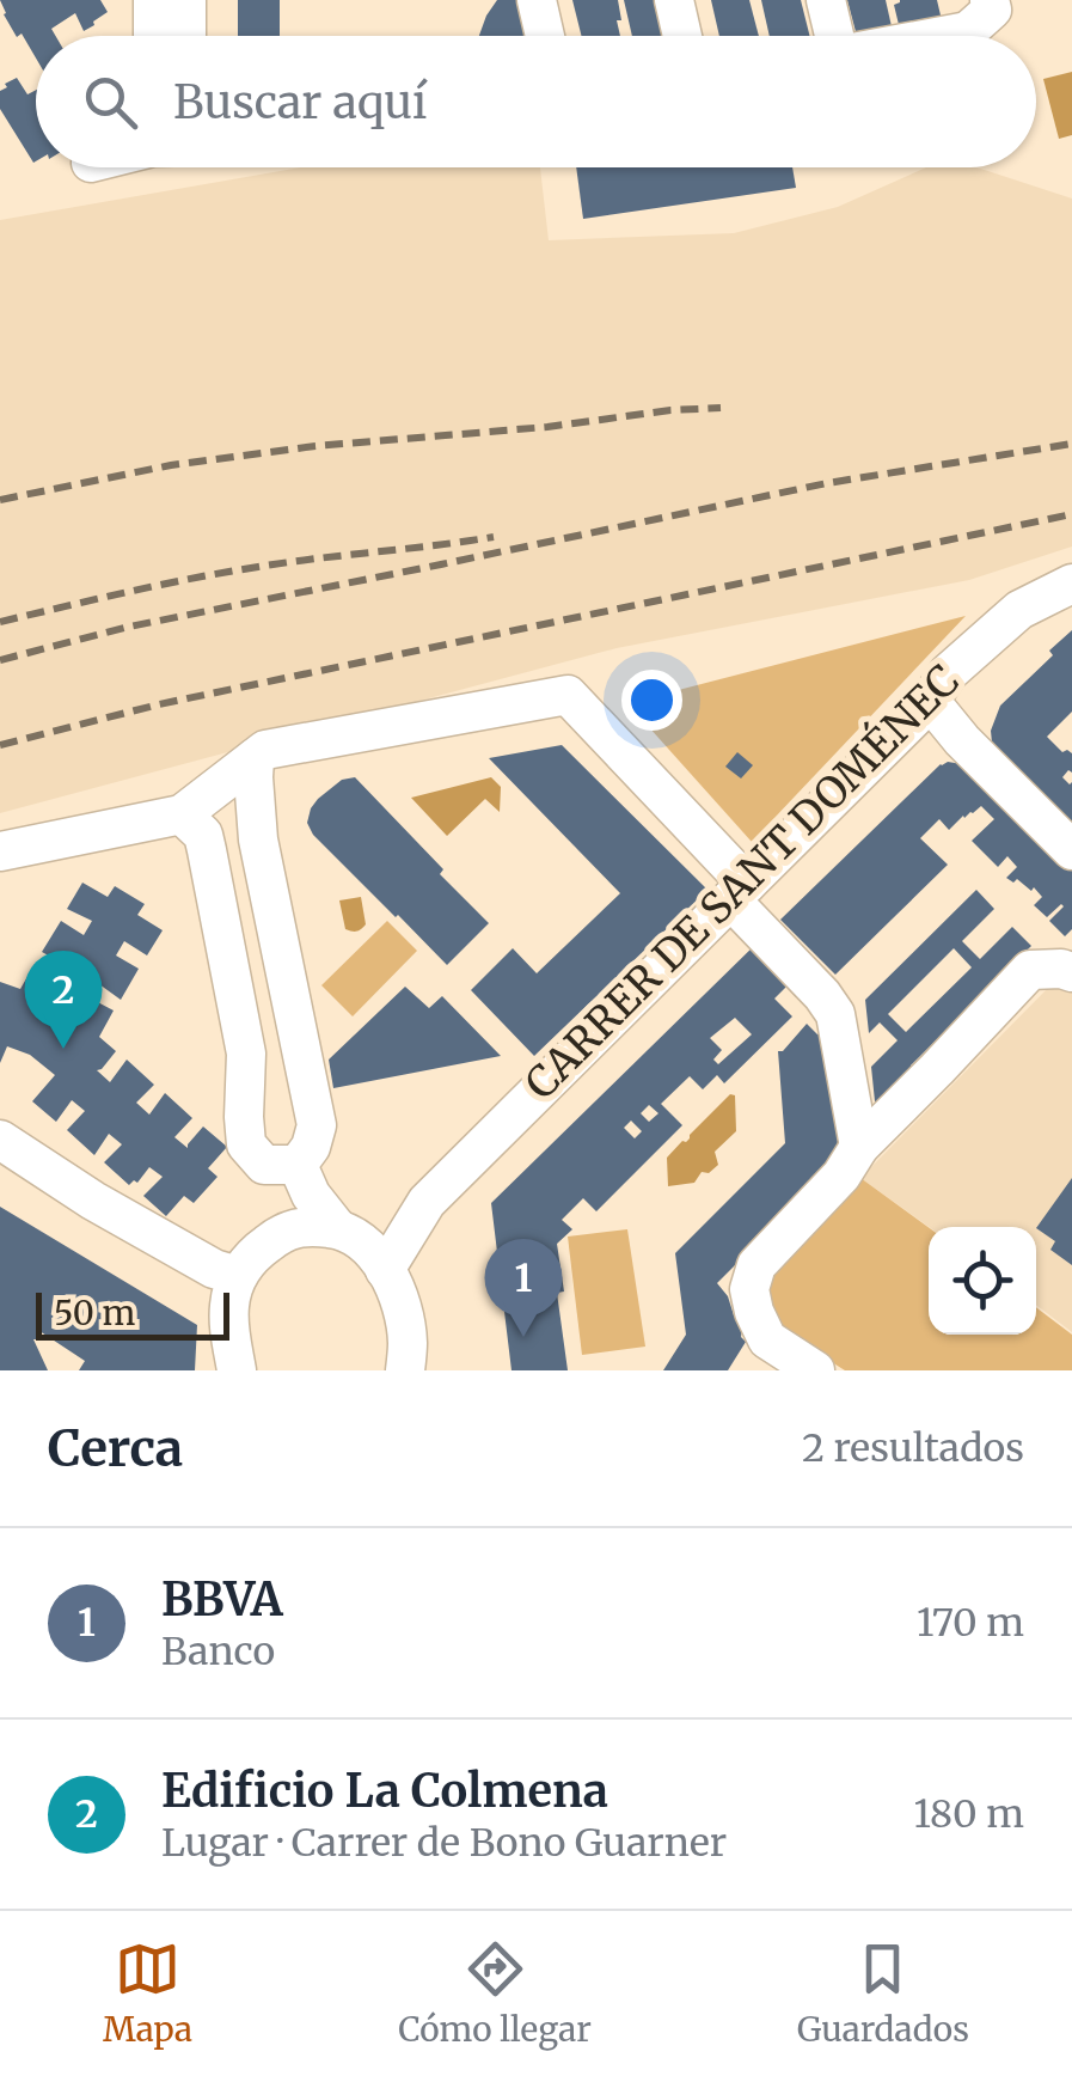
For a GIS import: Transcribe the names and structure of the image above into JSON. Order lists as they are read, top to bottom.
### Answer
{
  "streets": {
    "street": ["CARRER DE SANT DOMÉNEC"]
  },
  "scale_bar": "50 m",
  "page": {
    "search": "Buscar aquí",
    "pins": ["2", "1"],
    "scale": "50 m",
    "heading": ["Cerca", "2 resultados"],
    "list": [
      {
        "mark": "1",
        "name": "BBVA",
        "note": "Banco",
        "value": "170 m"
      },
      {
        "mark": "2",
        "name": "Edificio La Colmena",
        "note": "Lugar · Carrer de Bono Guarner",
        "value": "180 m"
      }
    ],
    "nav": ["Mapa", "Cómo llegar", "Guardados"]
  }
}
